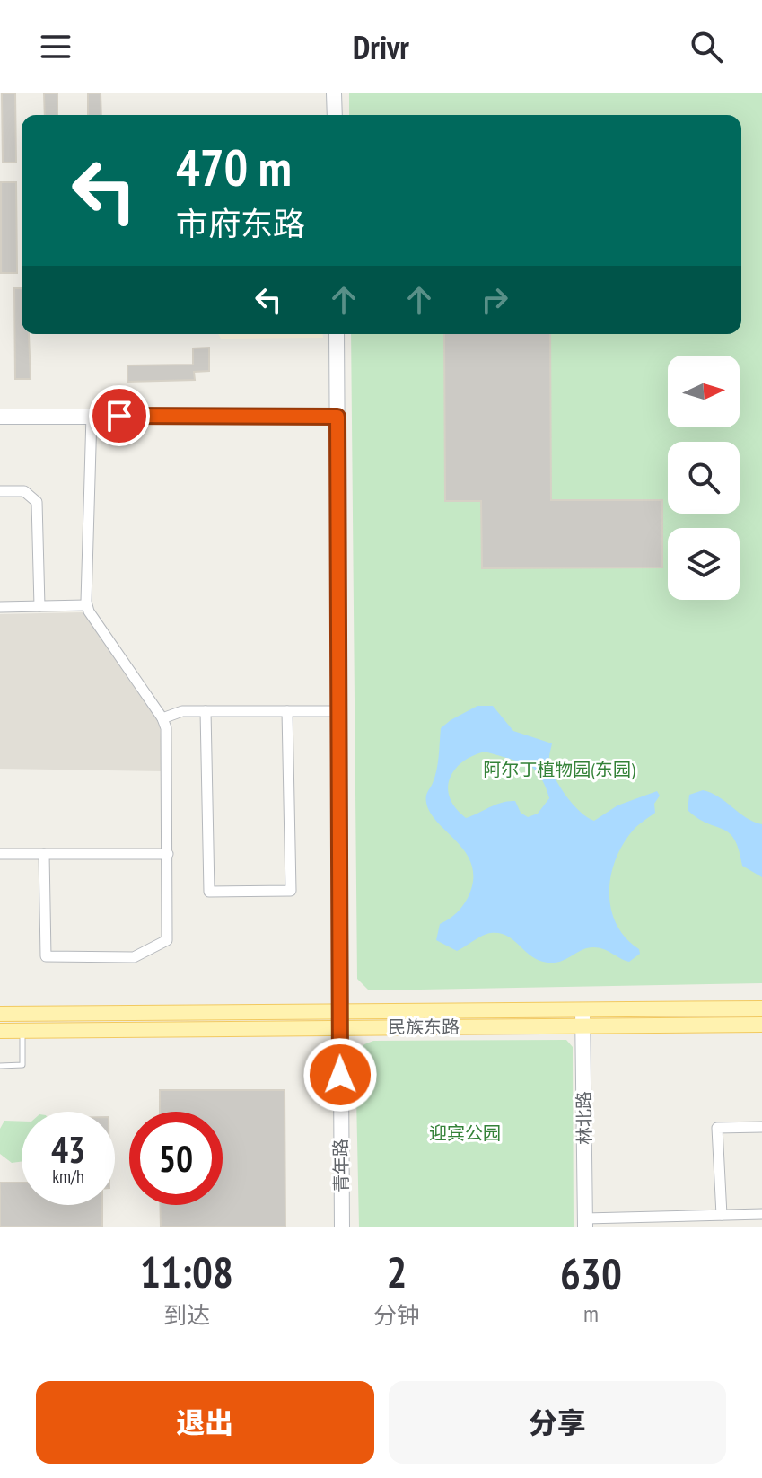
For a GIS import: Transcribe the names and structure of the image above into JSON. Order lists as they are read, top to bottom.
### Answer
{
  "streets": {
    "main road": ["民族东路", "林北路", "青年路"]
  },
  "crossings": [
    ["民族东路", "林北路"],
    ["民族东路", "青年路"]
  ],
  "parks": ["阿尔丁植物园(东园)", "迎宾公园"],
  "north": "right",
  "page": {
    "header": "Drivr",
    "turn": ["470 m", "市府东路"],
    "speed": "43 km/h",
    "limit": "50",
    "eta": [
      "11:08",
      "到达",
      "2",
      "分钟",
      "630",
      "m"
    ],
    "buttons": ["退出", "分享"]
  }
}
